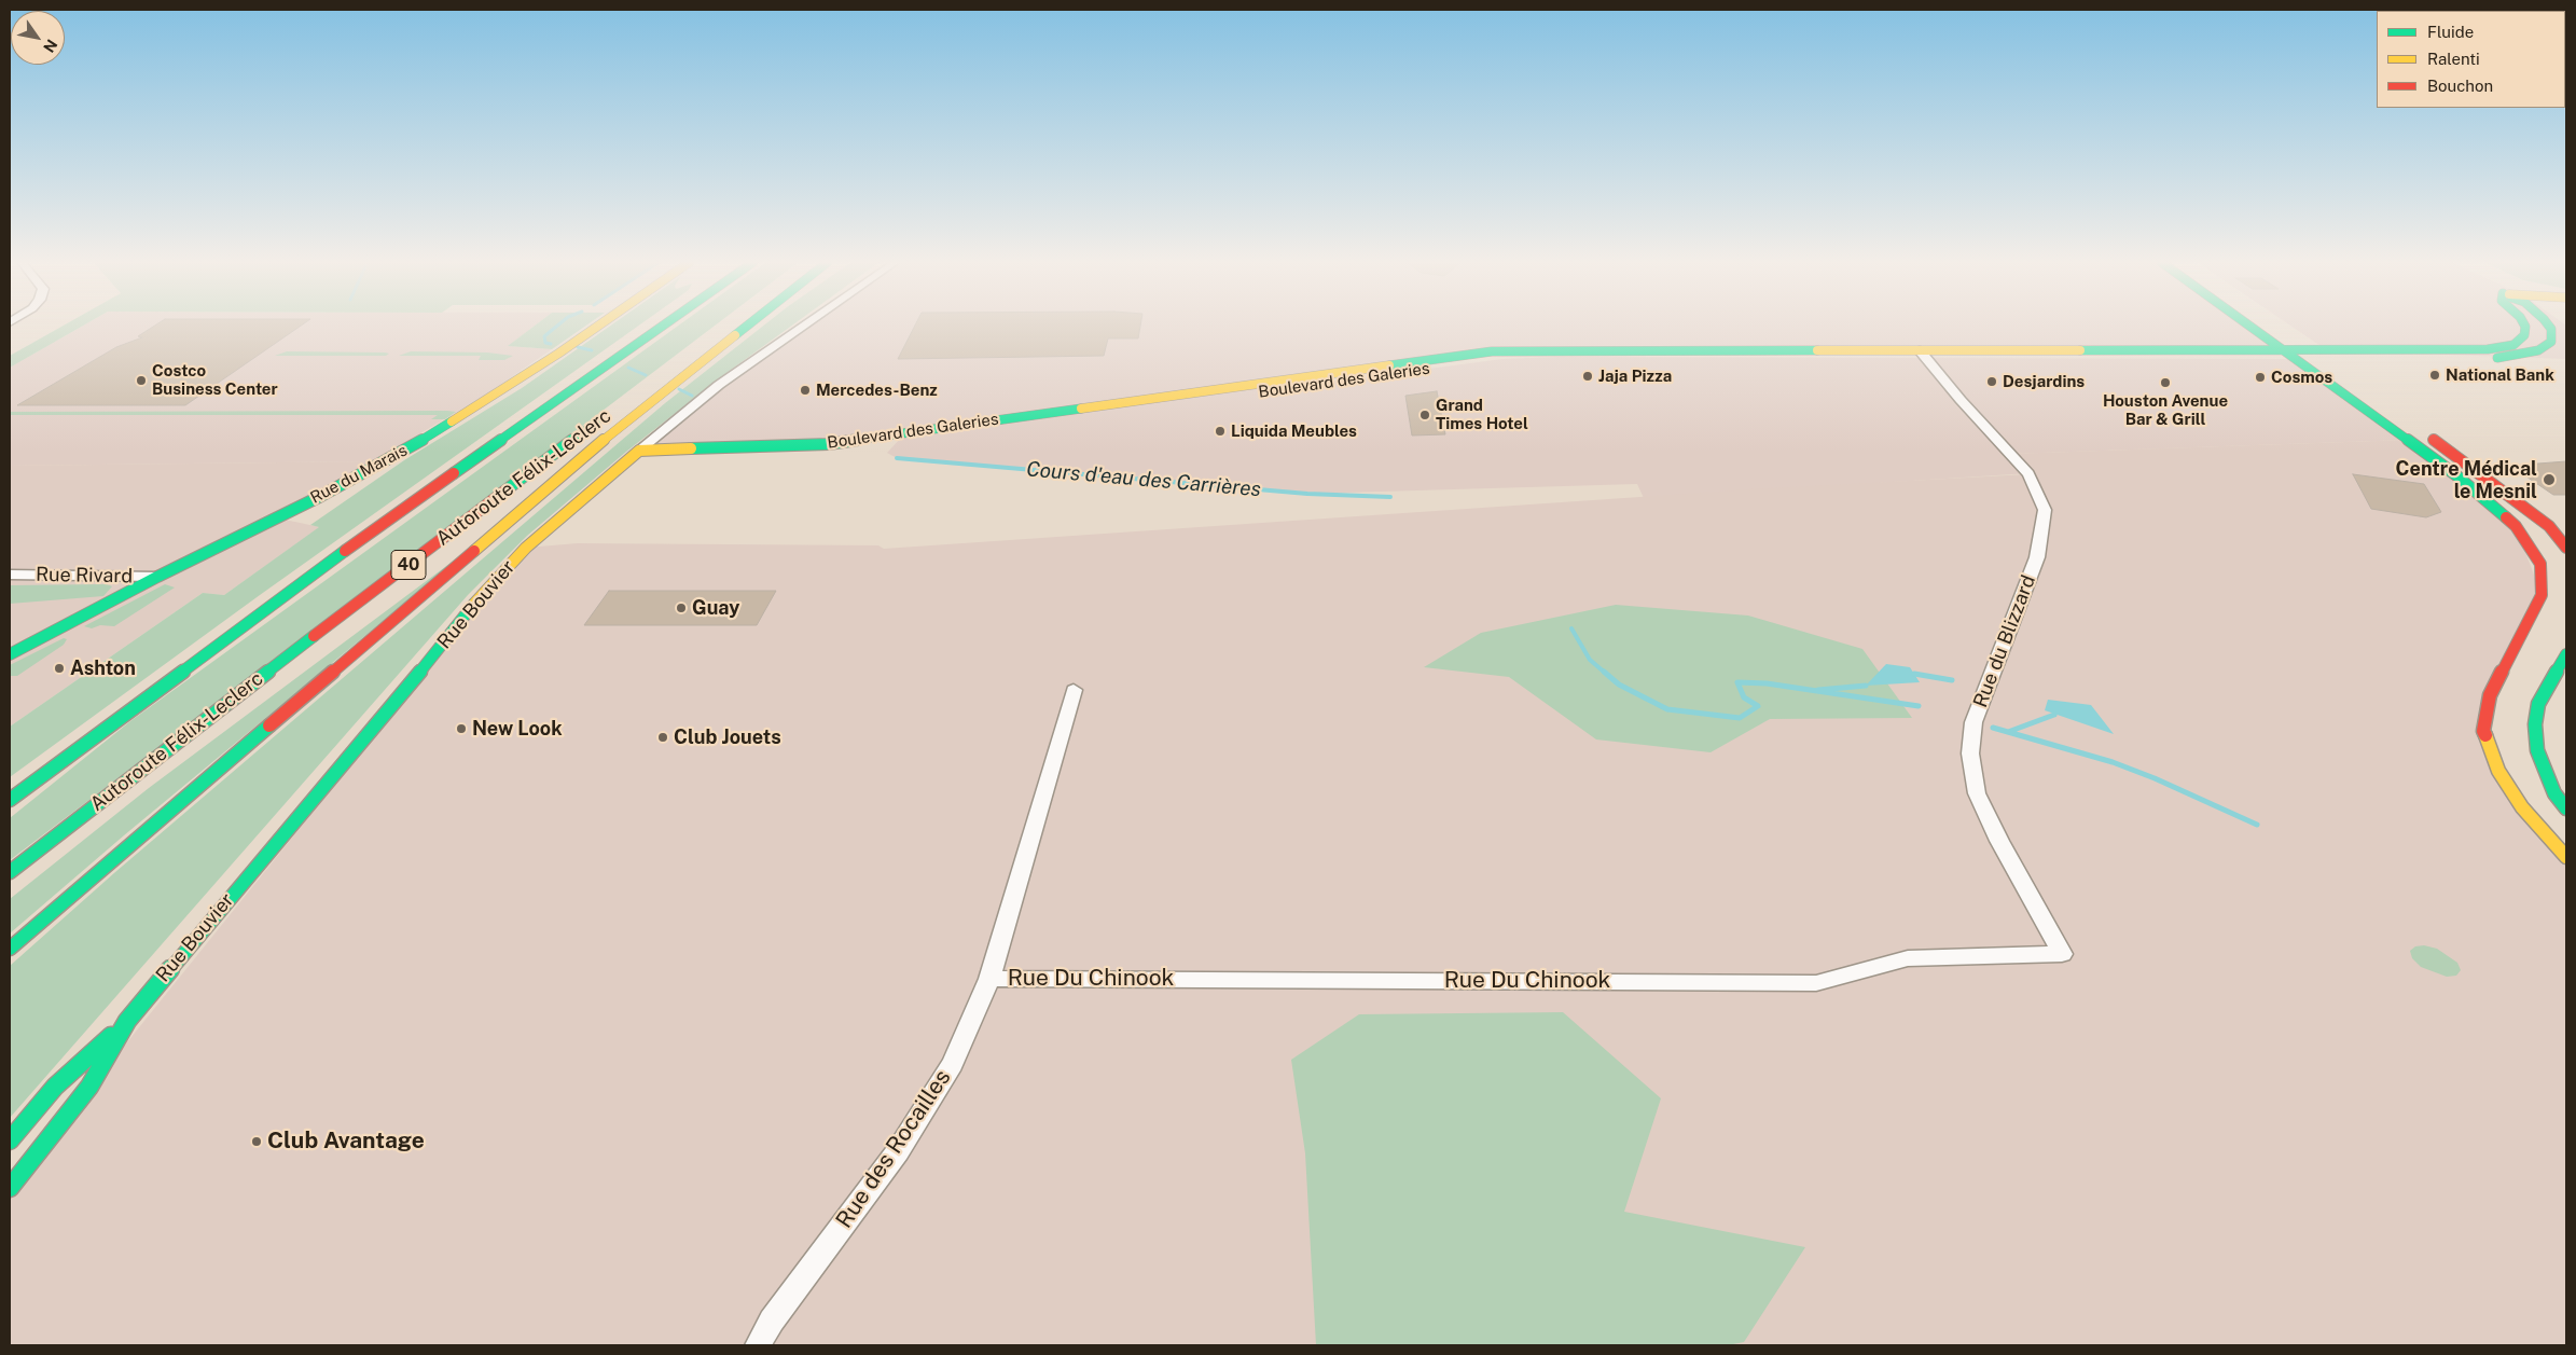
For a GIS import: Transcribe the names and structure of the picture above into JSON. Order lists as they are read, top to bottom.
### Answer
{
  "streets": {
    "main road": [
      "Boulevard des Galeries",
      "Rue du Marais",
      "Autoroute Félix-Leclerc",
      "40",
      "Rue Bouvier"
    ],
    "street": [
      "Rue Rivard",
      "Rue du Blizzard",
      "Rue Du Chinook",
      "Rue des Rocailles"
    ]
  },
  "crossings": [
    ["Boulevard des Galeries", "Rue Bouvier"],
    ["Boulevard des Galeries", "Rue du Blizzard"],
    ["Rue du Marais", "Rue Rivard"],
    ["Rue du Blizzard", "Rue Du Chinook"],
    ["Rue Du Chinook", "Rue des Rocailles"]
  ],
  "water": ["Cours d'eau des Carrières"],
  "places": [
    "National Bank",
    "Jaja Pizza",
    "Cosmos",
    "Costco Business Center",
    "Desjardins",
    "Houston Avenue Bar & Grill",
    "Mercedes-Benz",
    "Grand Times Hotel",
    "Liquida Meubles",
    "Centre Médical le Mesnil",
    "Guay",
    "Ashton",
    "New Look",
    "Club Jouets",
    "Club Avantage"
  ],
  "legend": ["Fluide", "Ralenti", "Bouchon"],
  "north": "bottom right"
}
